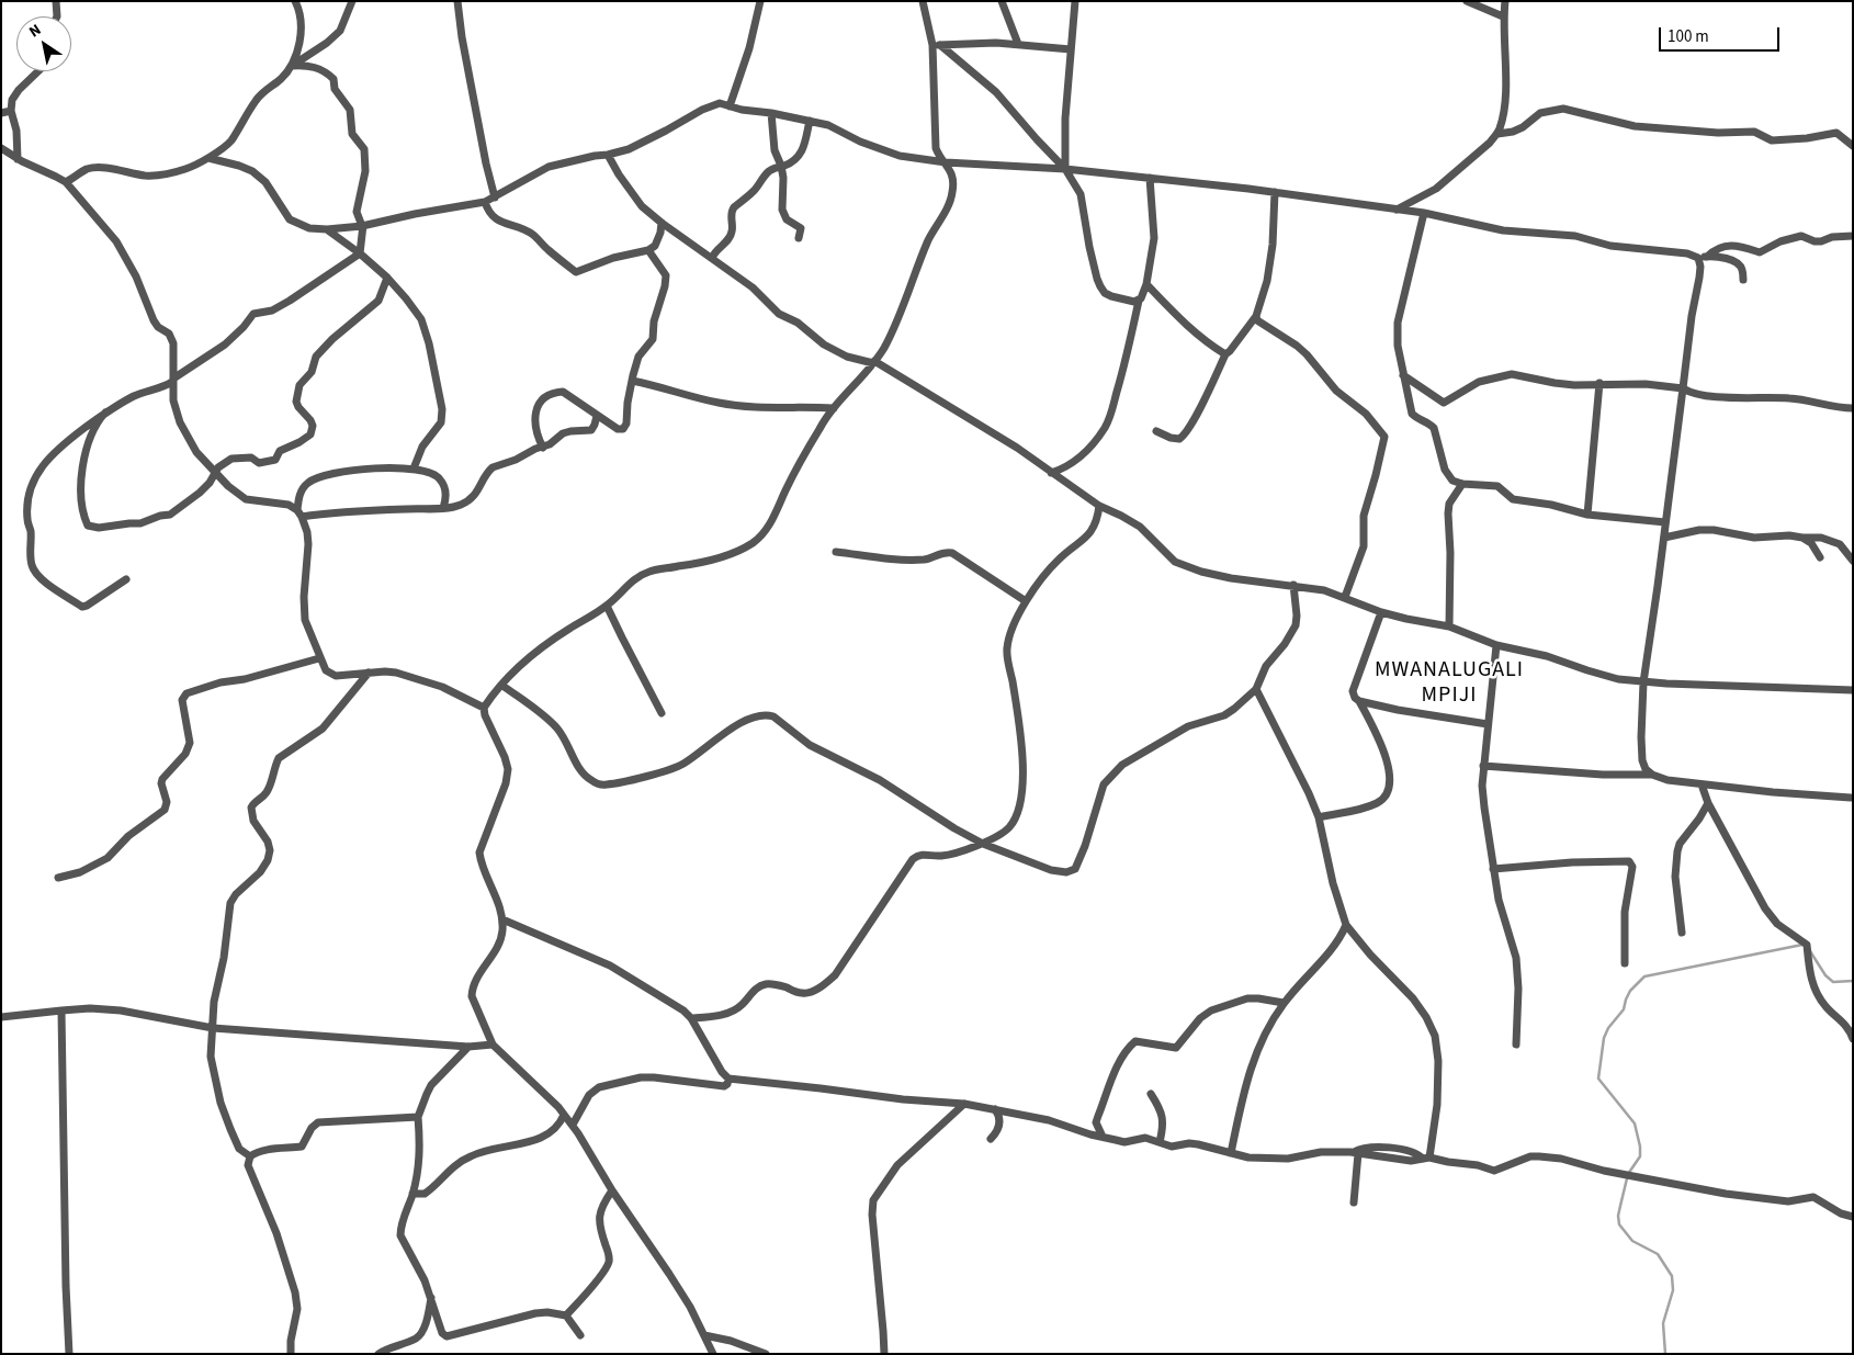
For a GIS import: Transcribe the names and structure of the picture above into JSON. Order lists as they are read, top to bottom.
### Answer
{
  "districts": ["MWANALUGALI MPIJI"],
  "scale_bar": "100 m",
  "north": "top left"
}
